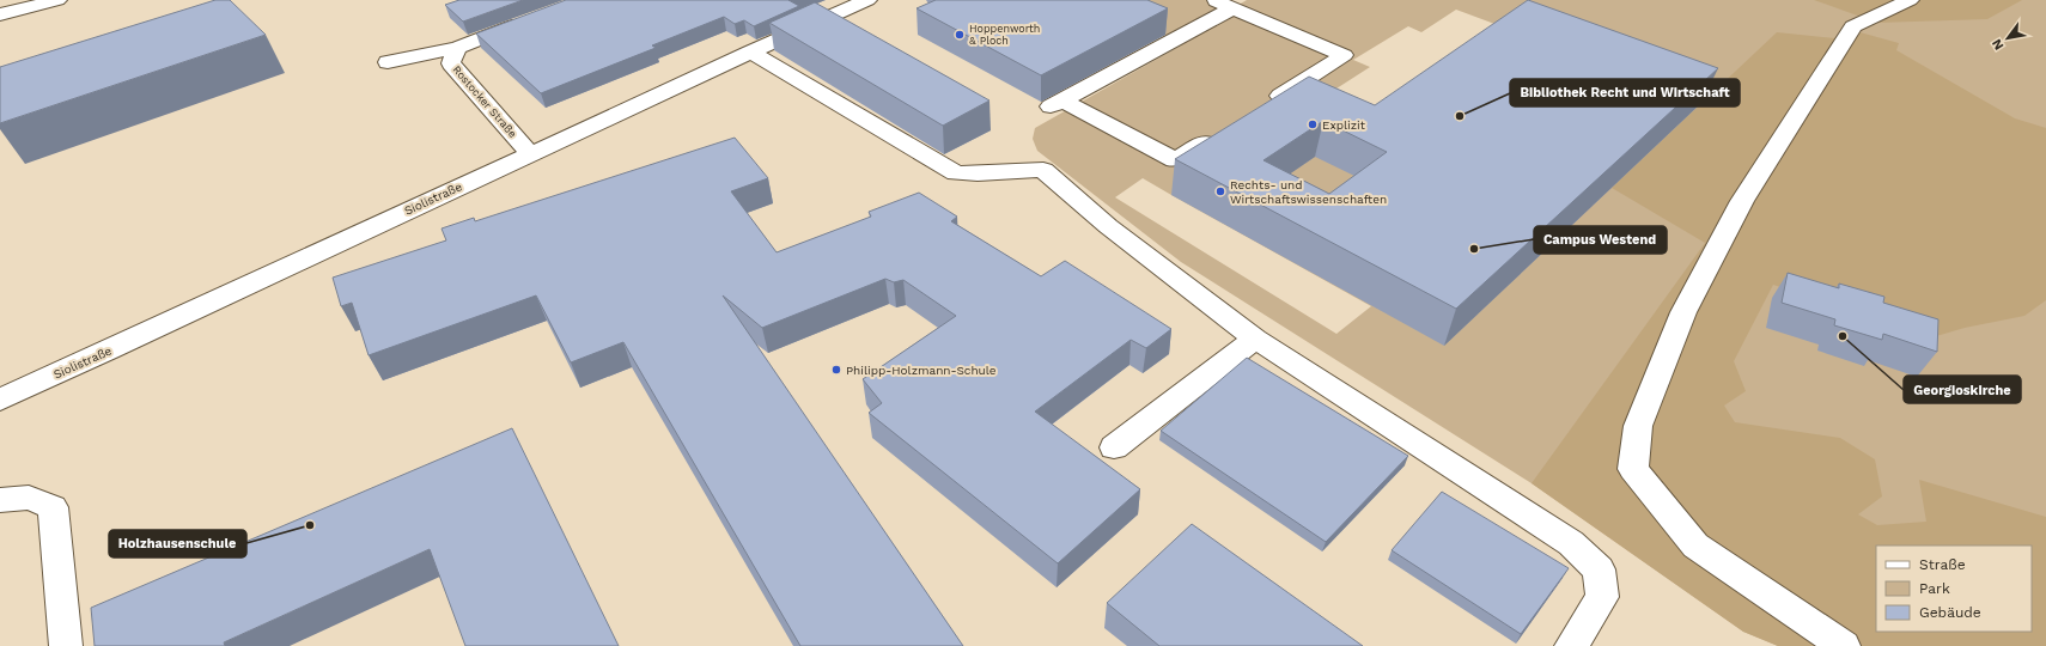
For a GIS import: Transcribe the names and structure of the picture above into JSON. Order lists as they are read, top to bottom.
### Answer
{
  "streets": {
    "street": ["Rostocker Straße", "Siolistraße"]
  },
  "crossings": [
    ["Rostocker Straße", "Siolistraße"]
  ],
  "places": [
    "Hoppenworth & Ploch",
    "Bibliothek Recht und Wirtschaft",
    "Explizit",
    "Rechts- und Wirtschaftswissenschaften",
    "Campus Westend",
    "Georgioskirche",
    "Philipp-Holzmann-Schule",
    "Holzhausenschule"
  ],
  "legend": ["Straße", "Park", "Gebäude"],
  "north": "bottom left"
}
